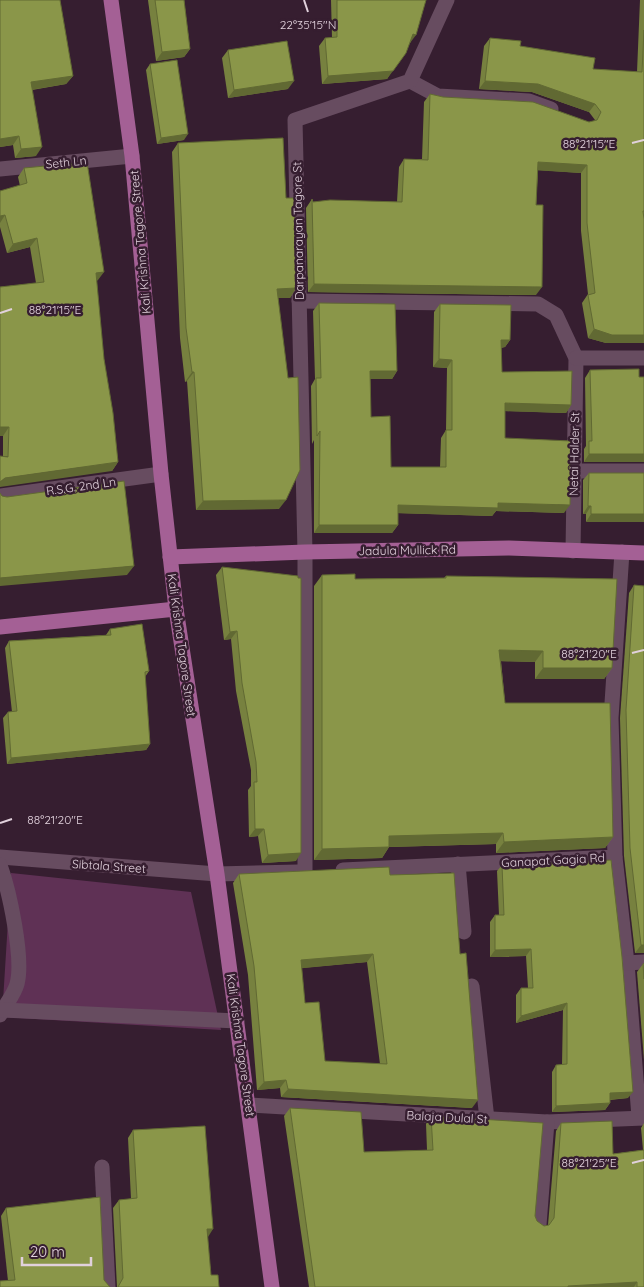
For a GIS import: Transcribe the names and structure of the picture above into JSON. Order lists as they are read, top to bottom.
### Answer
{
  "streets": {
    "main road": ["Kali Krishna Tagore Street", "Jadula Mullick Rd"],
    "street": [
      "Seth Ln",
      "Darpanarayan Tagore St",
      "Netai Halder St",
      "R.S.G. 2nd Ln",
      "Ganapat Gagia Rd",
      "Sibtala Street",
      "Balaja Dulal St"
    ]
  },
  "crossings": [
    ["Seth Ln", "Kali Krishna Tagore Street"],
    ["Darpanarayan Tagore St", "Jadula Mullick Rd"],
    ["Darpanarayan Tagore St", "Ganapat Gagia Rd"],
    ["Kali Krishna Tagore Street", "R.S.G. 2nd Ln"],
    ["Kali Krishna Tagore Street", "Jadula Mullick Rd"],
    ["Kali Krishna Tagore Street", "Ganapat Gagia Rd"],
    ["Kali Krishna Tagore Street", "Sibtala Street"],
    ["Kali Krishna Tagore Street", "Balaja Dulal St"],
    ["Netai Halder St", "Jadula Mullick Rd"],
    ["Jadula Mullick Rd", "Ganapat Gagia Rd"],
    ["Ganapat Gagia Rd", "Sibtala Street"]
  ],
  "scale_bar": "20 m",
  "coordinates": [
    "22°35'15\"N",
    "88°21'15\"E",
    "88°21'20\"E",
    "88°21'25\"E"
  ]
}
